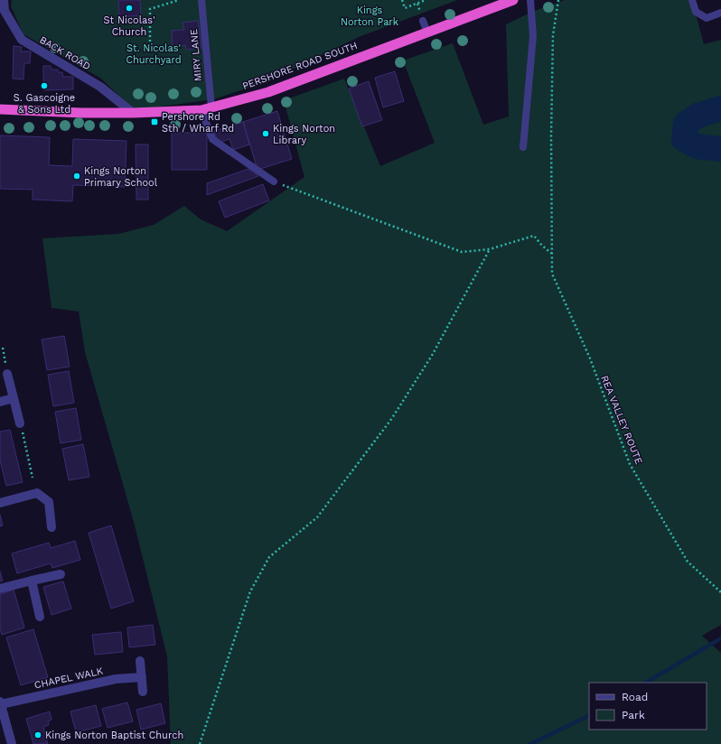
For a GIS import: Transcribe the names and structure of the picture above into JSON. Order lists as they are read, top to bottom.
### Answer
{
  "streets": {
    "highway": ["PERSHORE ROAD SOUTH"],
    "street": ["BACK ROAD", "CHAPEL WALK"],
    "lane": ["MIRY LANE"],
    "path": ["REA VALLEY ROUTE"]
  },
  "crossings": [
    ["BACK ROAD", "PERSHORE ROAD SOUTH"],
    ["MIRY LANE", "PERSHORE ROAD SOUTH"]
  ],
  "parks": ["Kings Norton Park", "St. Nicolas' Churchyard"],
  "places": {
    "other": [
      "St Nicolas' Church",
      "S. Gascoigne & Sons Ltd",
      "Kings Norton Library",
      "Kings Norton Primary School",
      "Kings Norton Baptist Church"
    ],
    "transit": ["Pershore Rd Sth / Wharf Rd"]
  },
  "legend": ["Road", "Park"]
}
